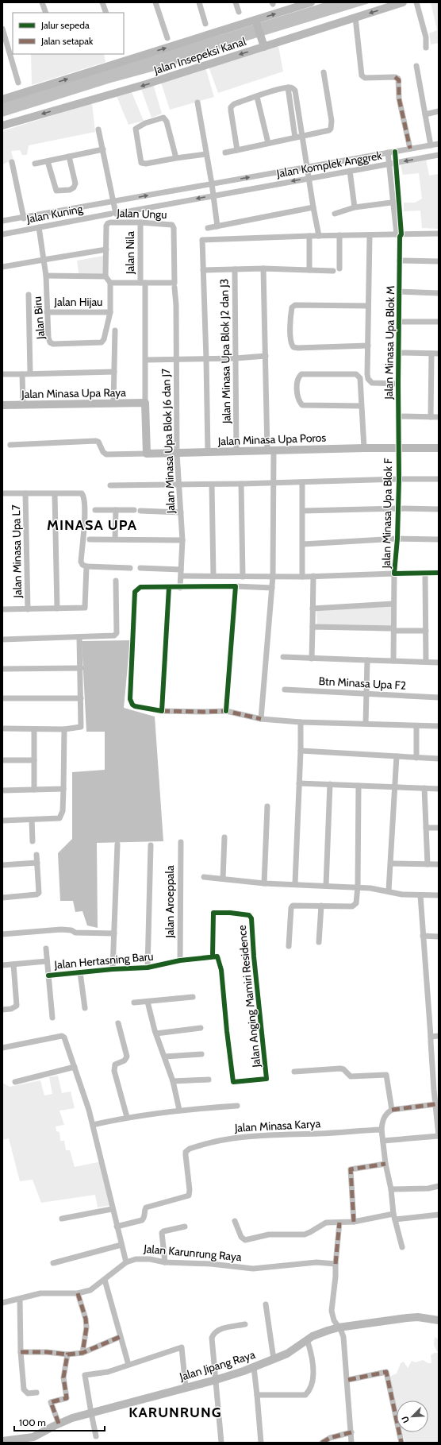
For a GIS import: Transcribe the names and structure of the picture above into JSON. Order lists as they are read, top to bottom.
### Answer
{
  "streets": {
    "street": [
      "Jalan Insepeksi Kanal",
      "Jalan Komplek Anggrek",
      "Jalan Kuning",
      "Jalan Ungu",
      "Jalan Nila",
      "Jalan Hijau",
      "Jalan Biru",
      "Jalan Minasa Upa Blok M",
      "Jalan Minasa Upa Blok J2 dan J3",
      "Jalan Minasa Upa Raya",
      "Jalan Minasa Upa Poros",
      "Jalan Minasa Upa Blok J6 dan J7",
      "Jalan Minasa Upa Blok F",
      "Jalan Minasa Upa L7",
      "Btn Minasa Upa F2",
      "Jalan Aroeppala",
      "Jalan Hertasning Baru",
      "Jalan Anging Mamiri Residence",
      "Jalan Minasa Karya",
      "Jalan Karunrung Raya",
      "Jalan Jipang Raya"
    ]
  },
  "crossings": [
    ["Jalan Komplek Anggrek", "Jalan Kuning"],
    ["Jalan Kuning", "Jalan Biru"],
    ["Jalan Ungu", "Jalan Nila"],
    ["Jalan Ungu", "Jalan Minasa Upa Blok J6 dan J7"],
    ["Jalan Nila", "Jalan Minasa Upa Raya"],
    ["Jalan Hijau", "Jalan Biru"],
    ["Jalan Minasa Upa Blok M", "Jalan Minasa Upa Poros"],
    ["Jalan Minasa Upa Blok M", "Jalan Minasa Upa Blok F"],
    ["Jalan Minasa Upa Blok J2 dan J3", "Jalan Minasa Upa Poros"],
    ["Jalan Minasa Upa Poros", "Jalan Minasa Upa Blok J6 dan J7"],
    ["Jalan Minasa Upa Poros", "Jalan Minasa Upa Blok F"],
    ["Jalan Minasa Upa Blok J6 dan J7", "Jalan Minasa Upa Blok F"],
    ["Jalan Aroeppala", "Jalan Hertasning Baru"],
    ["Jalan Hertasning Baru", "Jalan Anging Mamiri Residence"]
  ],
  "districts": ["MINASA UPA", "KARUNRUNG"],
  "legend": ["Jalur sepeda", "Jalan setapak"],
  "scale_bar": "100 m",
  "north": "bottom left"
}
